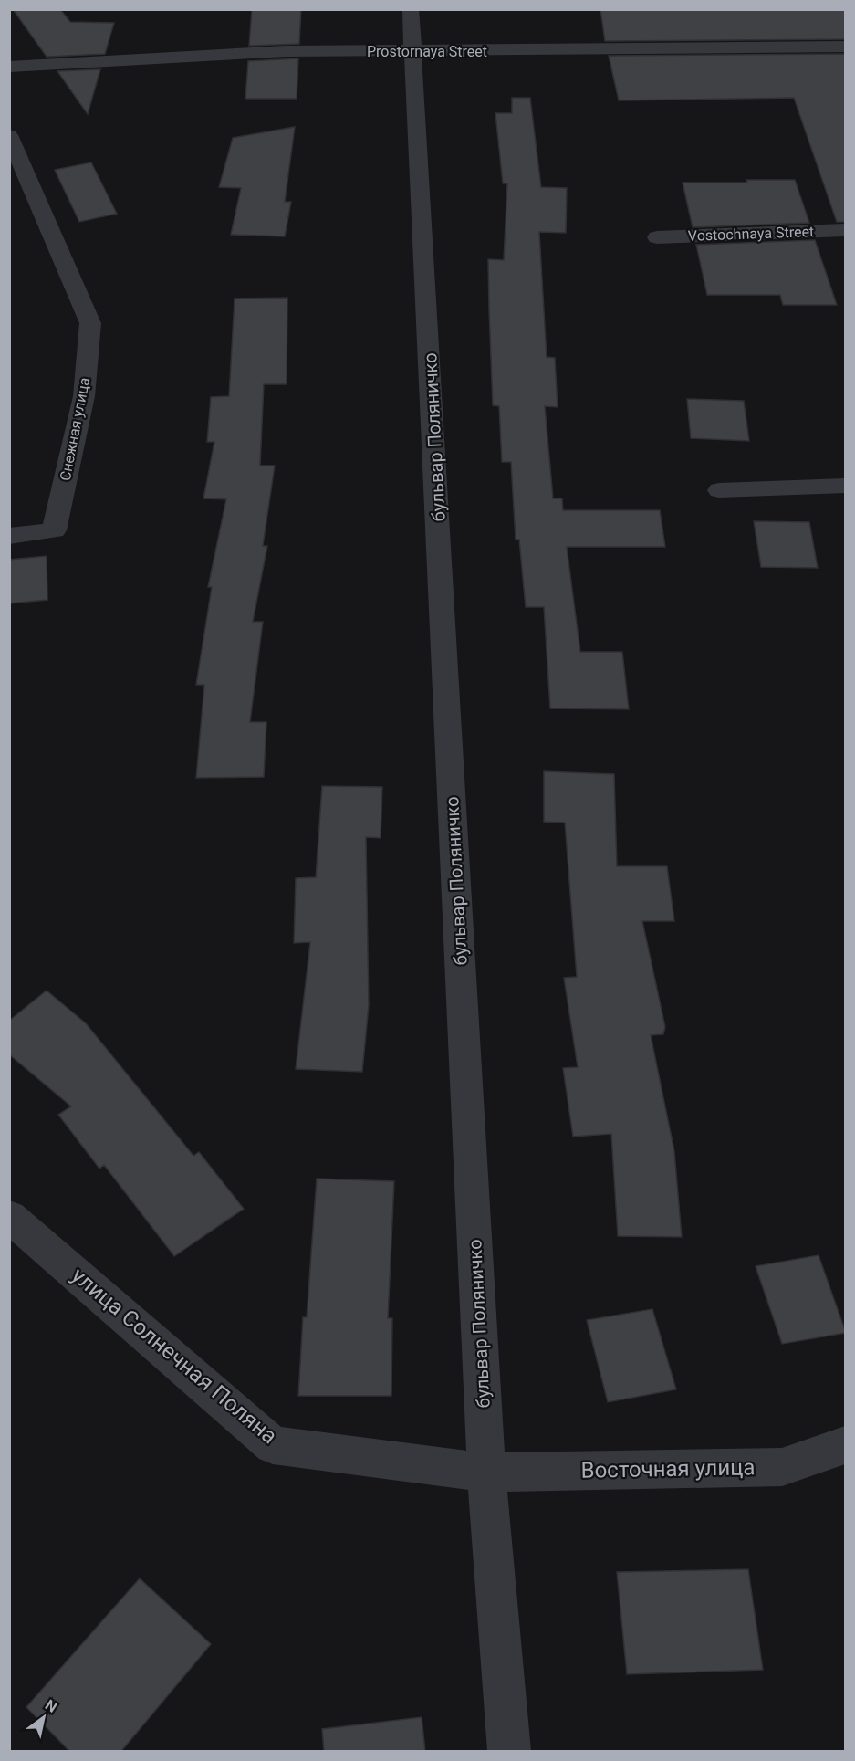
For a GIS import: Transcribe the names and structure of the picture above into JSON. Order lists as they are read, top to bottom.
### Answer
{
  "streets": {
    "street": [
      "Prostornaya Street",
      "Vostochnaya Street",
      "Снежная улица",
      "бульвар Поляничко",
      "улица Солнечная Поляна",
      "Восточная улица"
    ]
  },
  "crossings": [
    ["Prostornaya Street", "бульвар Поляничко"],
    ["бульвар Поляничко", "улица Солнечная Поляна"],
    ["бульвар Поляничко", "Восточная улица"],
    ["улица Солнечная Поляна", "Восточная улица"]
  ],
  "north": "top right"
}
